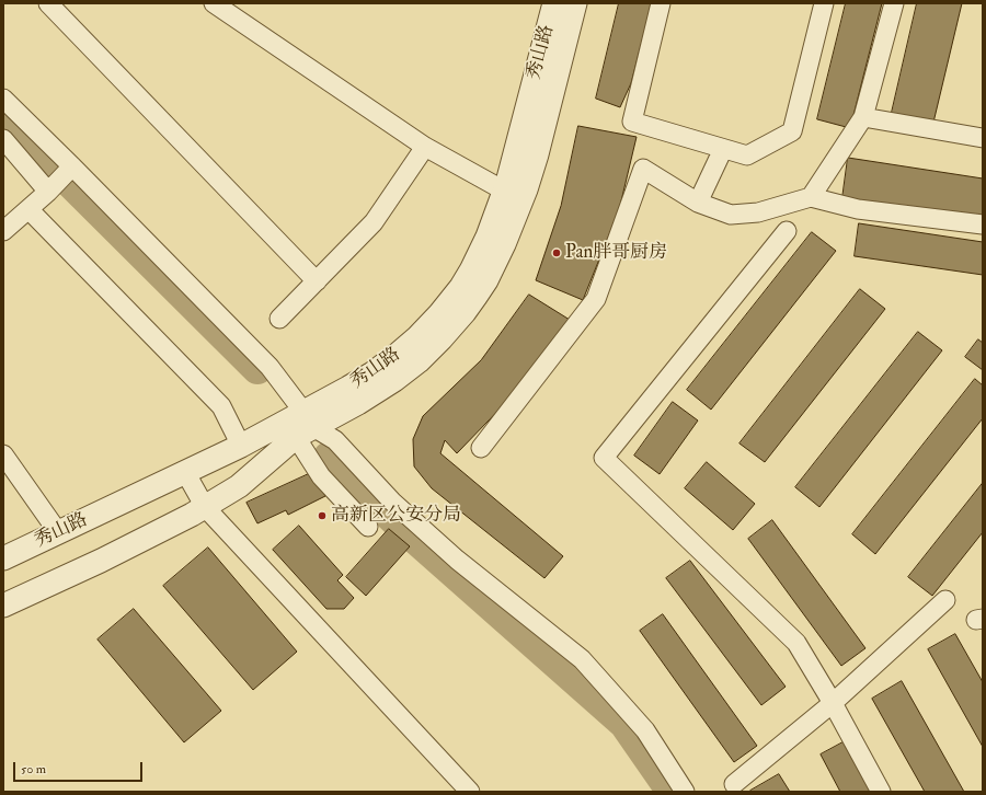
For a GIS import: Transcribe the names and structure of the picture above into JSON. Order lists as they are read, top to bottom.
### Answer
{
  "streets": {
    "street": ["秀山路"]
  },
  "places": ["Pan胖哥厨房", "高新区公安分局"],
  "scale_bar": "50 m"
}
